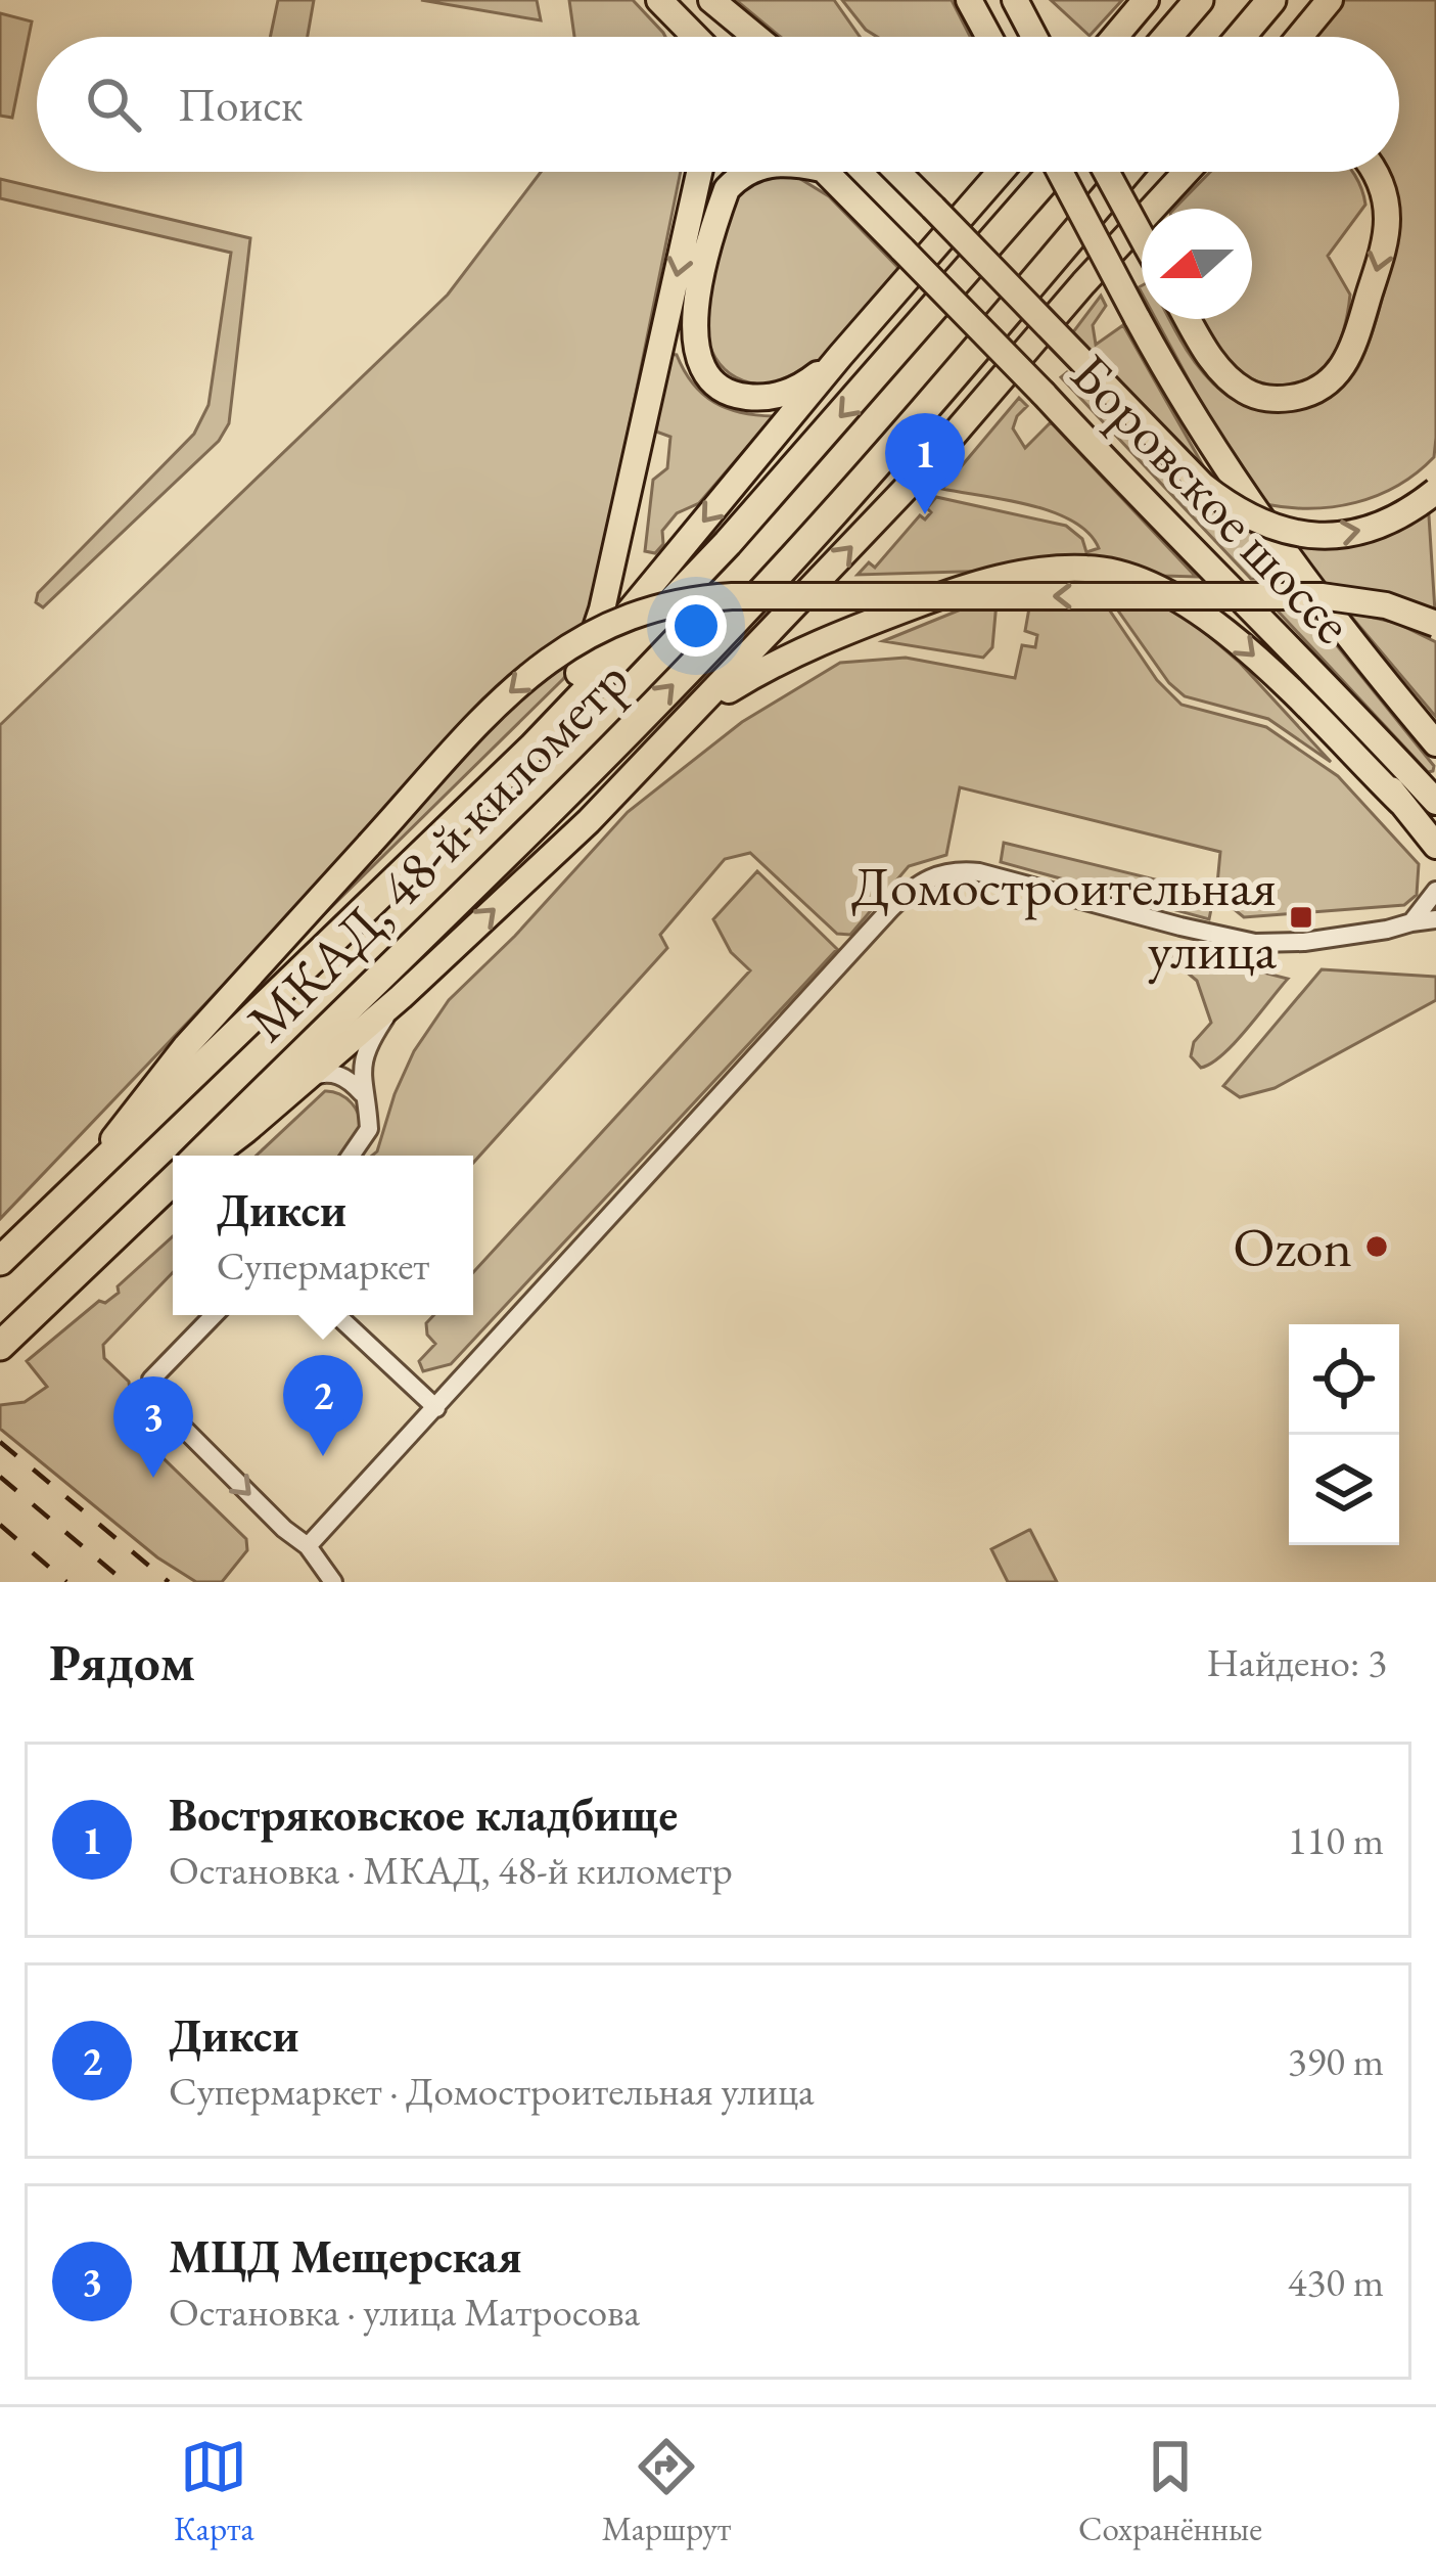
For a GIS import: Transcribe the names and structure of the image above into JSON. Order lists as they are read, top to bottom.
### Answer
{
  "streets": {
    "highway": ["МКАД, 48-й километр"],
    "main road": ["Боровское шоссе"]
  },
  "places": {
    "transit": ["Домостроительная улица"],
    "other": ["Ozon"]
  },
  "north": "left",
  "page": {
    "search": "Поиск",
    "pins": ["1", "2", "3"],
    "popup": ["Дикси", "Супермаркет"],
    "heading": ["Рядом", "Найдено: 3"],
    "list": [
      {
        "mark": "1",
        "name": "Востряковское кладбище",
        "note": "Остановка · МКАД, 48-й километр",
        "value": "110 m"
      },
      {
        "mark": "2",
        "name": "Дикси",
        "note": "Супермаркет · Домостроительная улица",
        "value": "390 m"
      },
      {
        "mark": "3",
        "name": "МЦД Мещерская",
        "note": "Остановка · улица Матросова",
        "value": "430 m"
      }
    ],
    "nav": ["Карта", "Маршрут", "Сохранённые"]
  }
}
